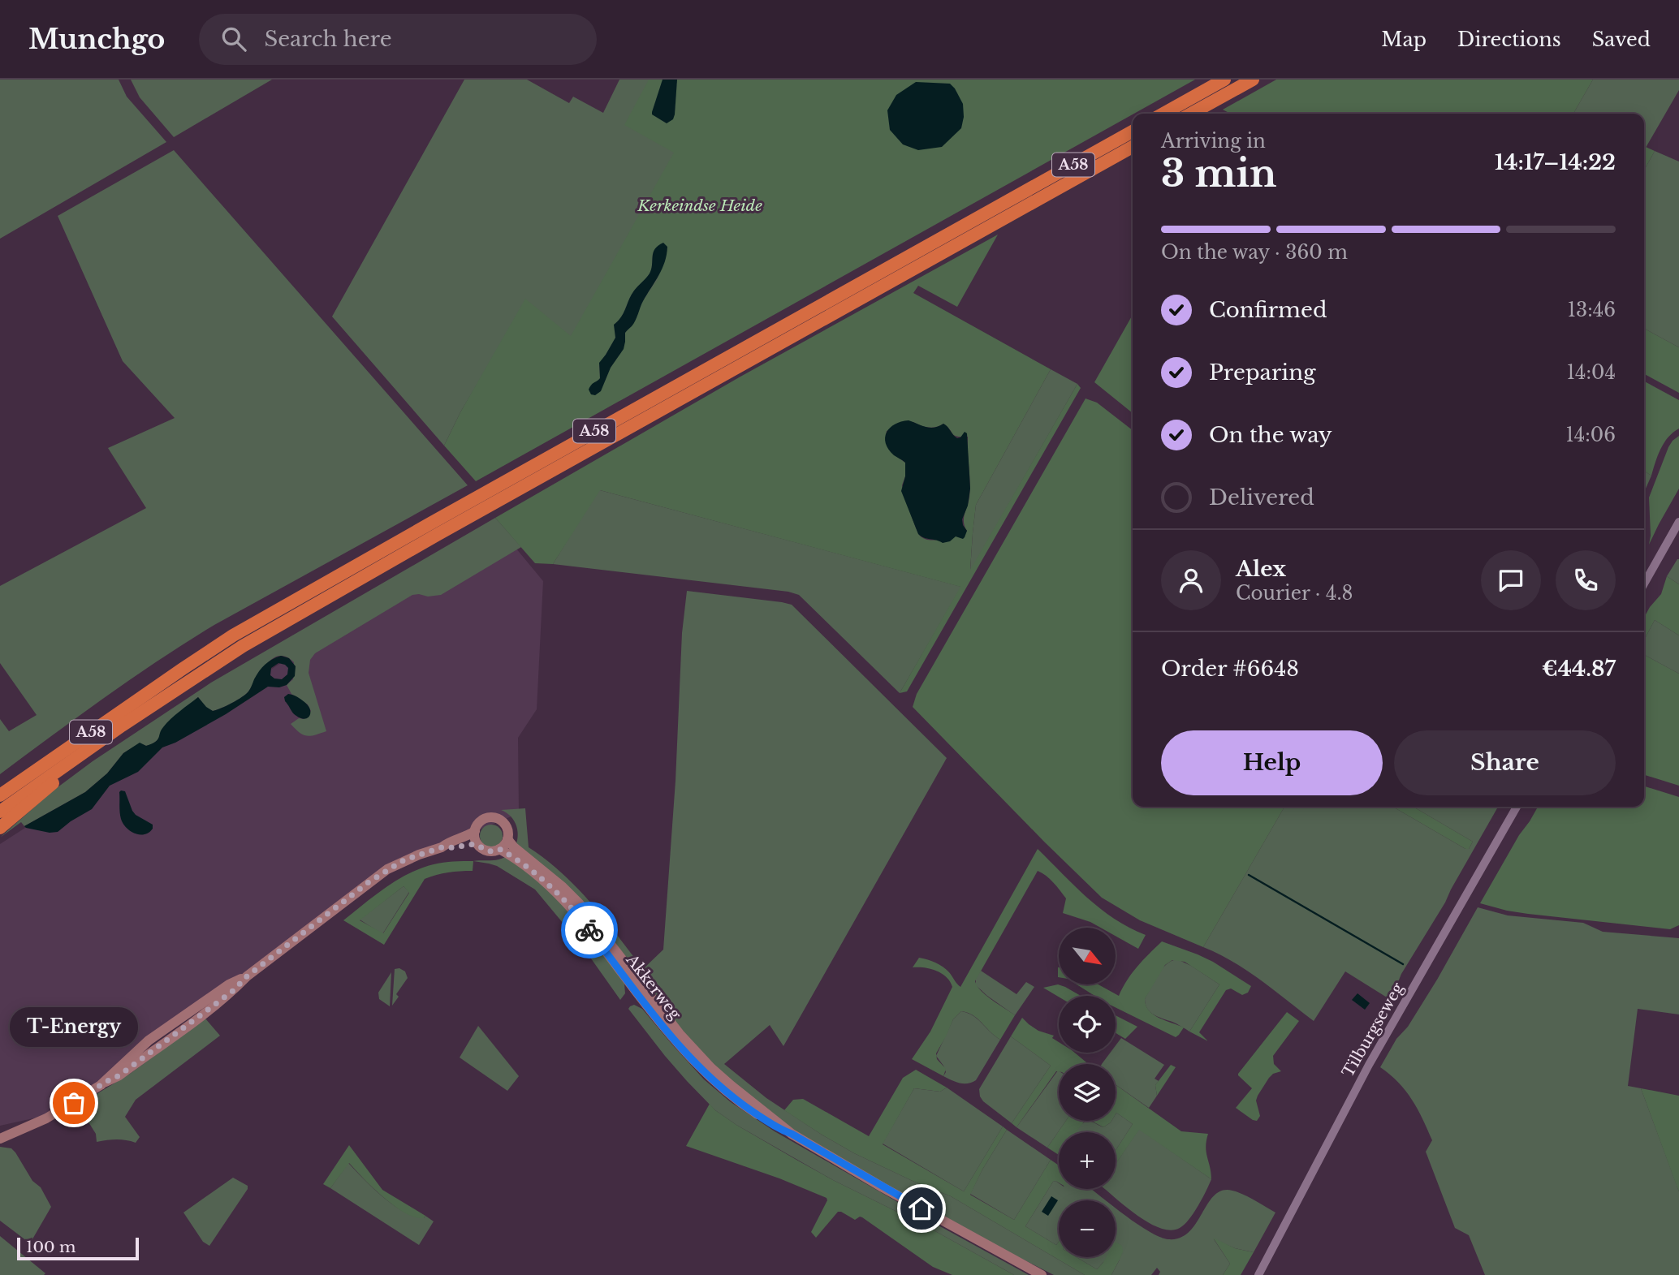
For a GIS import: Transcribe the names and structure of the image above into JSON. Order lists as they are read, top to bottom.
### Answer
{
  "streets": {
    "highway": ["A58"],
    "main road": ["Akkerweg"],
    "street": ["Tilburgseweg"]
  },
  "parks": ["Kerkeindse Heide"],
  "places": ["T-Energy"],
  "scale_bar": "100 m",
  "north": "bottom right",
  "page": {
    "header": "Munchgo",
    "search": "Search here",
    "nav": ["Map", "Directions", "Saved"],
    "heading": ["3 min", "Arriving in", "14:17–14:22"],
    "panel": [
      "Alex",
      "Courier · 4.8",
      "Order #6648",
      "€44.87"
    ],
    "bar": "On the way · 360 m",
    "list": [
      ["Confirmed", "13:46"],
      ["Preparing", "14:04"],
      ["On the way", "14:06"],
      "Delivered"
    ],
    "buttons": ["Help", "Share"],
    "map_buttons": ["+", "−"],
    "bubble": "T-Energy",
    "scale": "100 m"
  }
}
